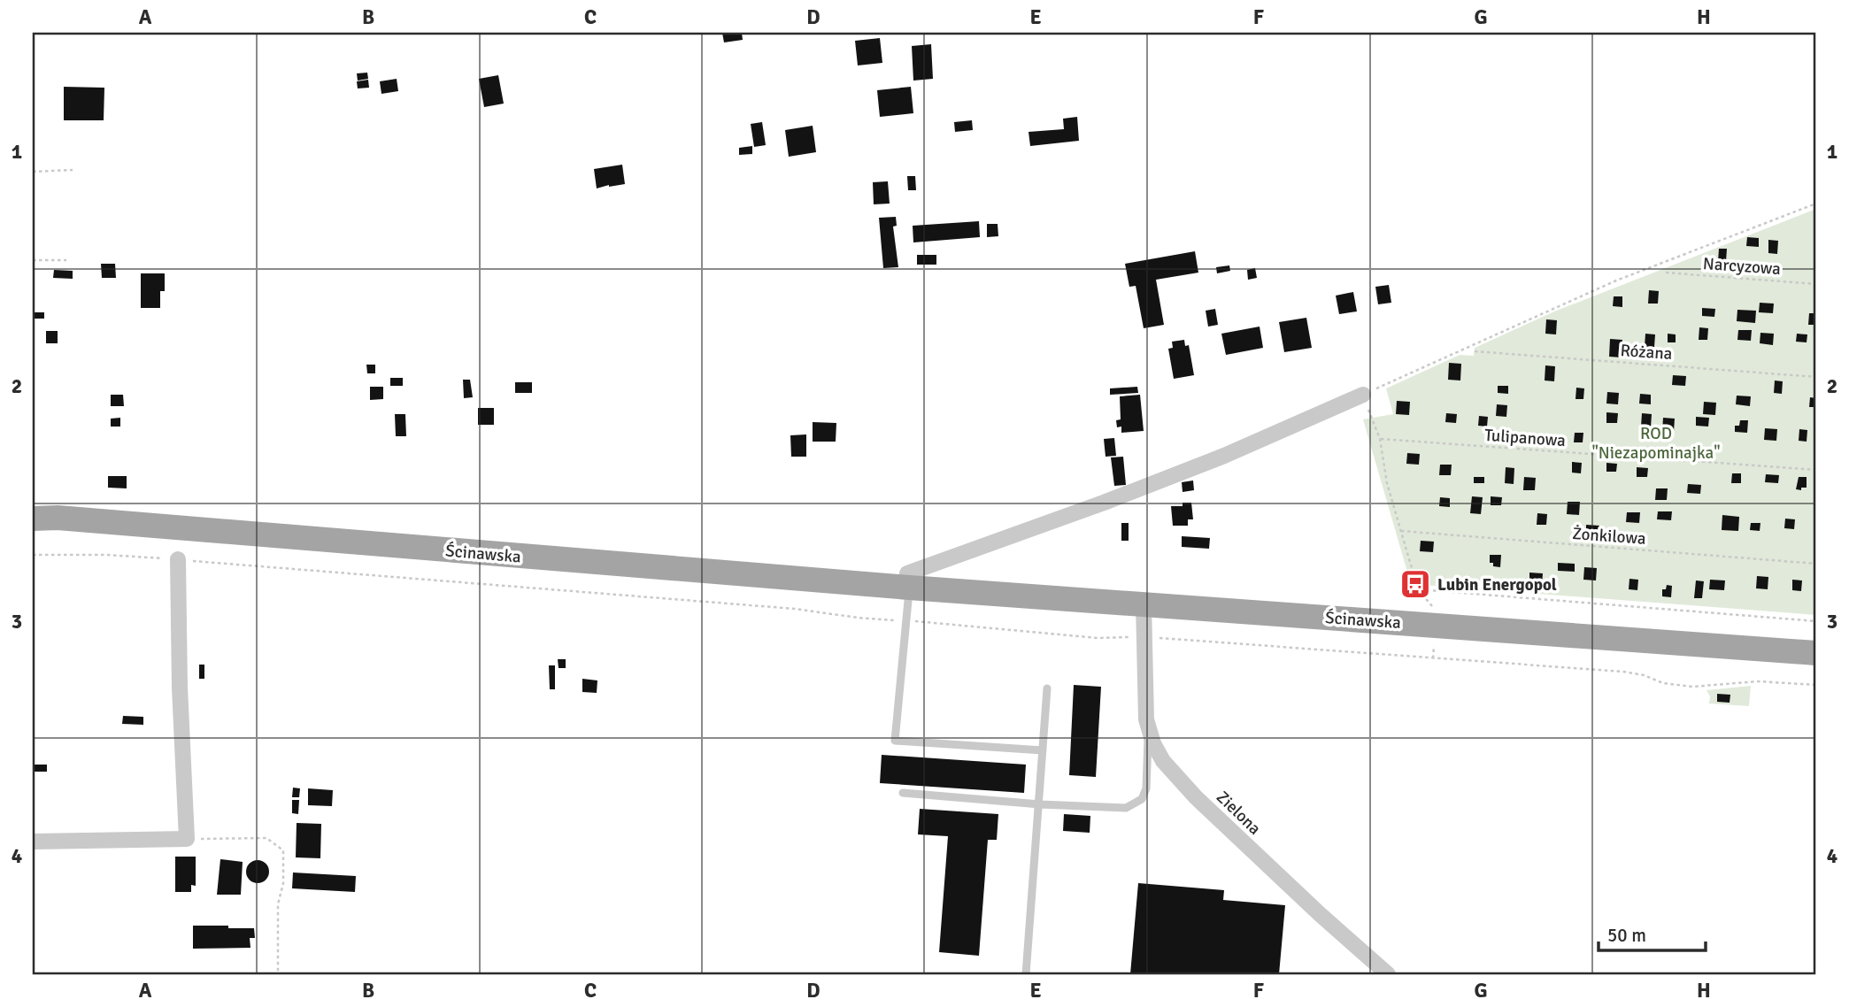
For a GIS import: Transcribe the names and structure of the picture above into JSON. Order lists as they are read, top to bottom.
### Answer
{
  "streets": {
    "main road": ["Ścinawska"],
    "street": ["Zielona"],
    "path": [
      "Narcyzowa",
      "Różana",
      "Tulipanowa",
      "Żonkilowa"
    ]
  },
  "crossings": [
    ["Ścinawska", "Zielona"]
  ],
  "parks": ["ROD \"Niezapominajka\""],
  "places": {
    "bus stop": ["Lubin Energopol"]
  },
  "scale_bar": "50 m",
  "grid": {
    "columns": [
      "A",
      "B",
      "C",
      "D",
      "E",
      "F",
      "G",
      "H"
    ],
    "rows": [
      "1",
      "2",
      "3",
      "4"
    ]
  }
}
